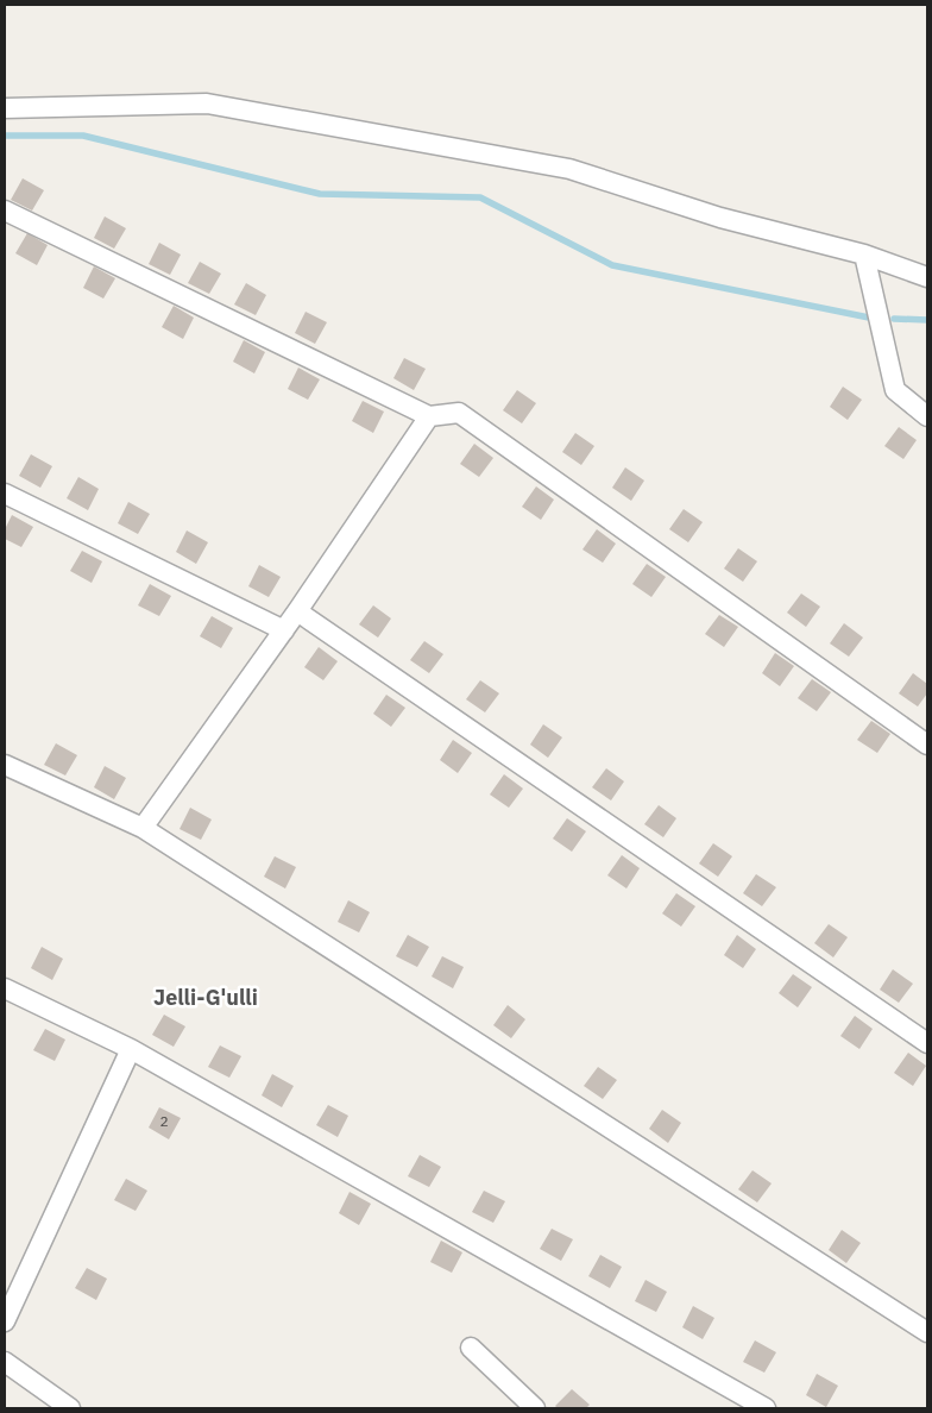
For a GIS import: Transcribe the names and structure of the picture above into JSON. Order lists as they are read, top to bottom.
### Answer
{
  "districts": ["Jelli-G'ulli"],
  "house_numbers": ["2"]
}
